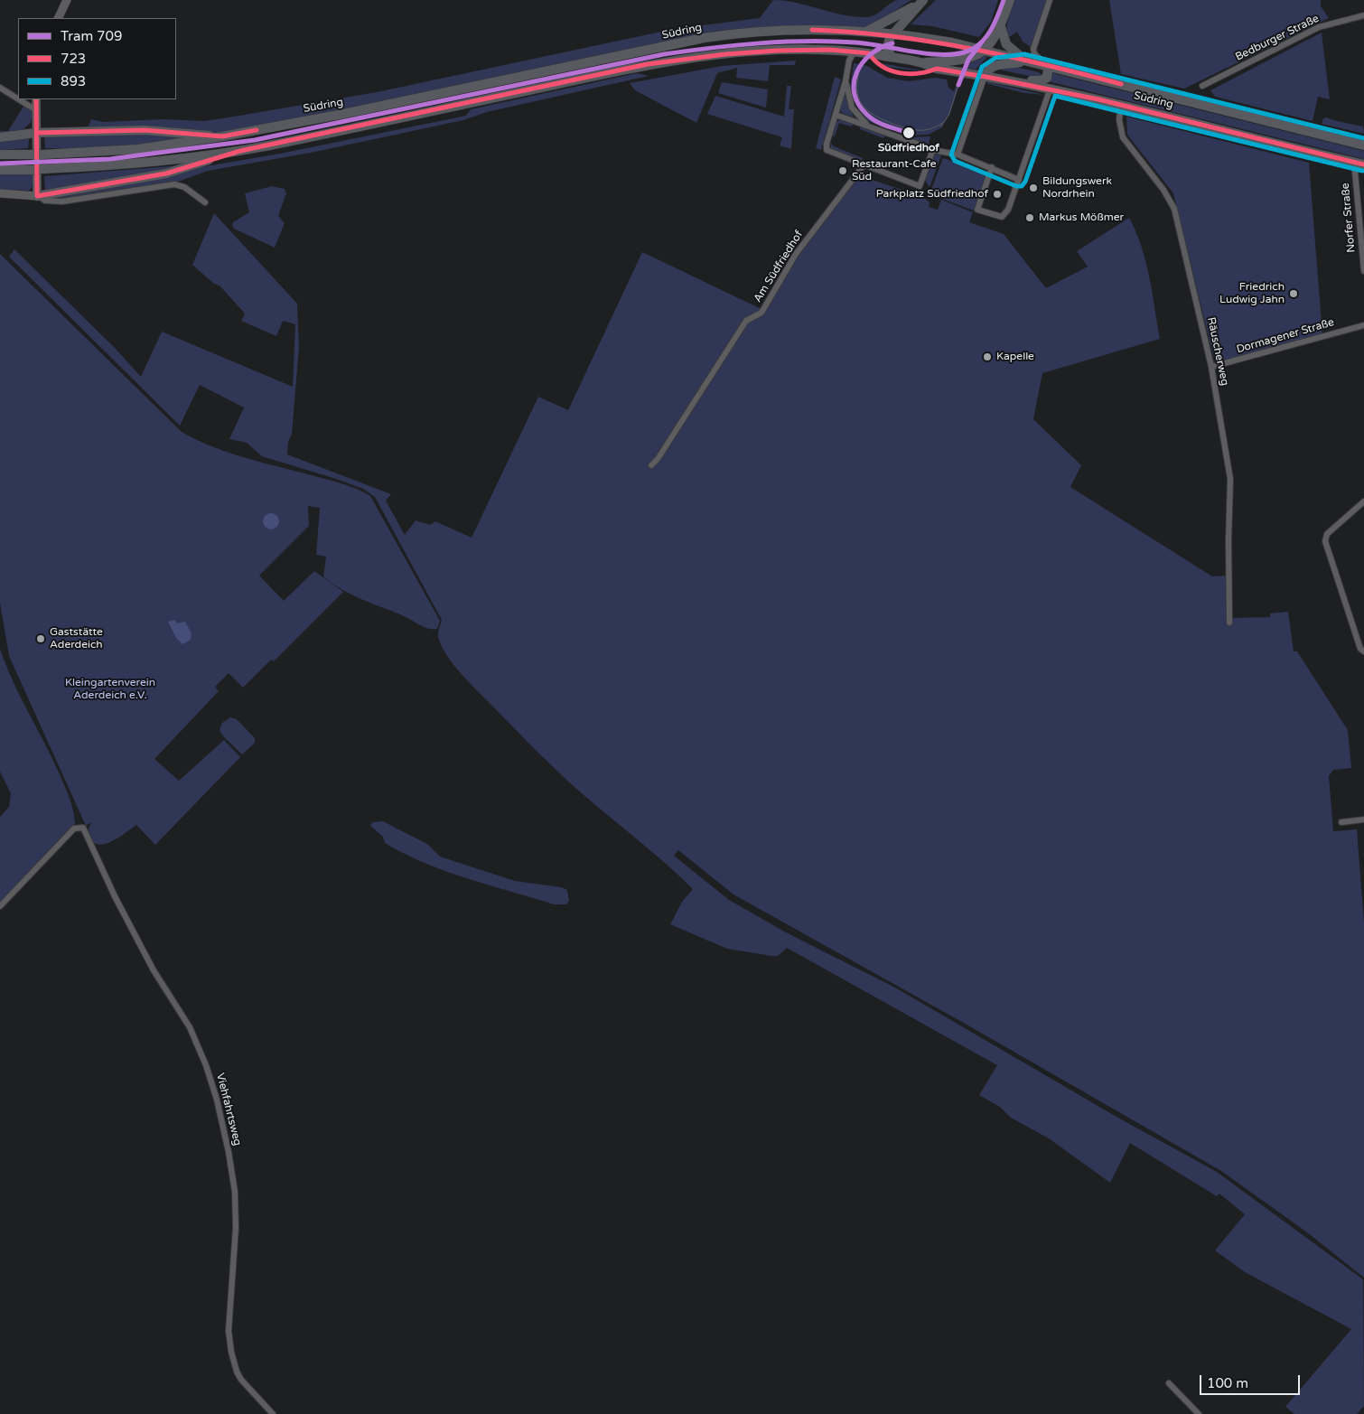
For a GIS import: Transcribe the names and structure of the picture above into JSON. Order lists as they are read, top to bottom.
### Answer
{
  "streets": {
    "main road": ["Südring"],
    "street": [
      "Bedburger Straße",
      "Norfer Straße",
      "Am Südfriedhof",
      "Dormagener Straße",
      "Räuscherweg",
      "Viehfahrtsweg"
    ]
  },
  "crossings": [
    ["Südring", "Norfer Straße"],
    ["Südring", "Räuscherweg"],
    ["Dormagener Straße", "Räuscherweg"]
  ],
  "parks": ["Kleingartenverein Aderdeich e.V."],
  "places": [
    "Südfriedhof",
    "Restaurant-Cafe Süd",
    "Bildungswerk Nordrhein",
    "Parkplatz Südfriedhof",
    "Markus Mößmer",
    "Friedrich Ludwig Jahn",
    "Kapelle",
    "Gaststätte Aderdeich"
  ],
  "lines": ["tram line 709", "transit line 723", "transit line 893"],
  "legend": ["Tram 709", "723", "893"],
  "scale_bar": "100 m"
}
